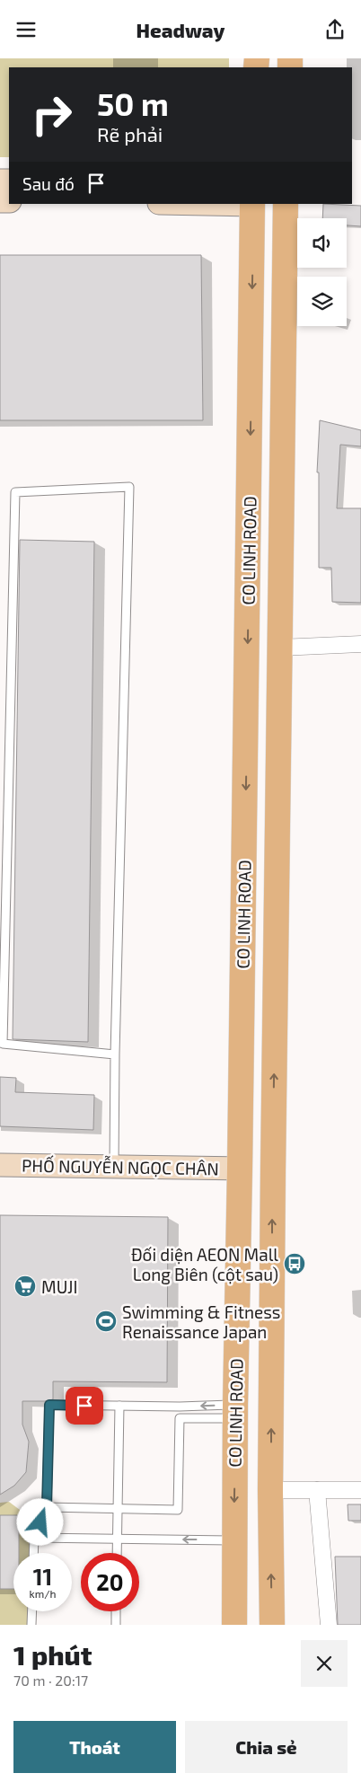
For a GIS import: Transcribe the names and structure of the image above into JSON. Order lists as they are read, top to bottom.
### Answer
{
  "streets": {
    "main road": ["CO LINH ROAD"],
    "street": ["PHỐ NGUYỄN NGỌC CHÂN"]
  },
  "crossings": [
    ["CO LINH ROAD", "PHỐ NGUYỄN NGỌC CHÂN"]
  ],
  "places": {
    "bus stop": ["Đối diện AEON Mall Long Biên (cột sau)"],
    "supermarket": ["MUJI"],
    "sports": ["Swimming & Fitness Renaissance Japan"]
  },
  "page": {
    "header": "Headway",
    "turn": ["50 m", "Rẽ phải"],
    "then": "Sau đó",
    "speed": "11 km/h",
    "limit": "20",
    "heading": ["1 phút", "70 m · 20:17"],
    "buttons": ["Thoát", "Chia sẻ"]
  }
}
